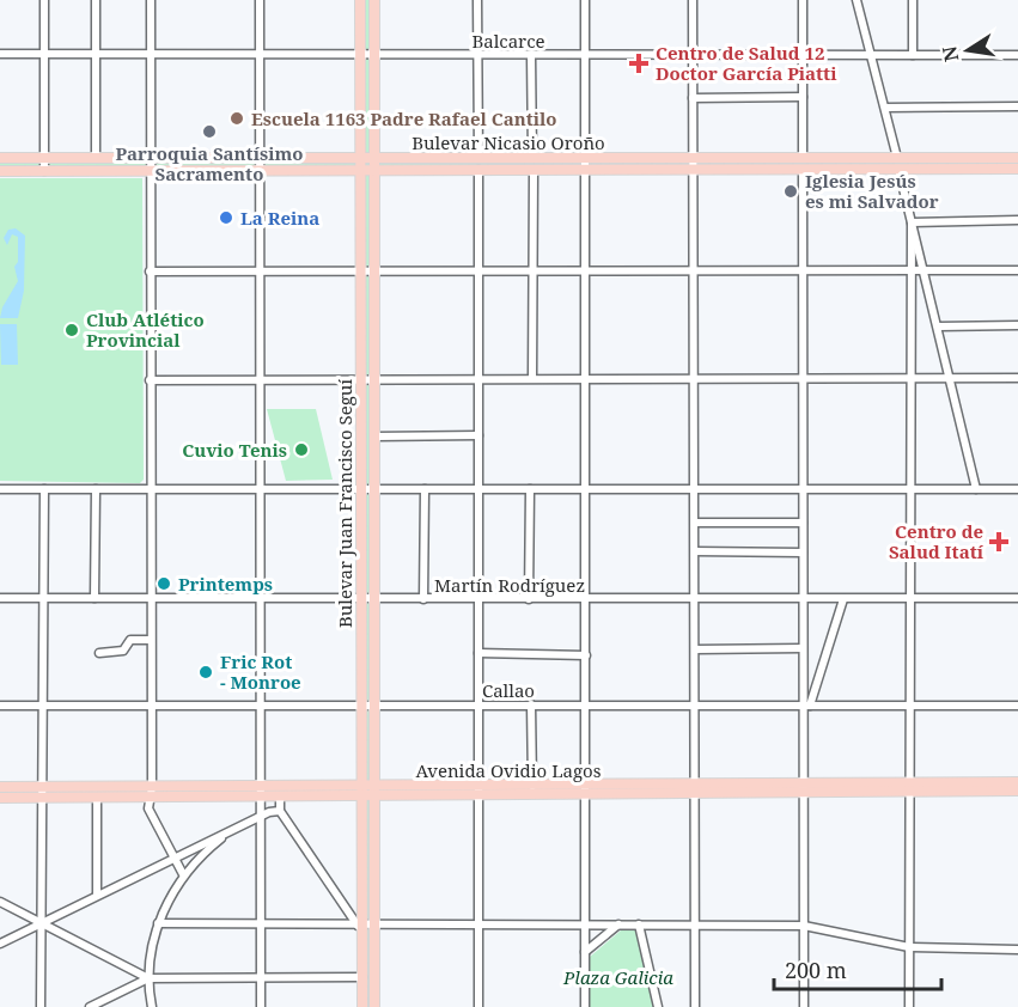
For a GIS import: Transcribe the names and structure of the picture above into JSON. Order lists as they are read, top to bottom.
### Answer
{
  "streets": {
    "main road": ["Bulevar Nicasio Oroño", "Bulevar Juan Francisco Seguí", "Avenida Ovidio Lagos"],
    "street": ["Balcarce", "Martín Rodríguez", "Callao"]
  },
  "crossings": [
    ["Balcarce", "Bulevar Juan Francisco Seguí"],
    ["Bulevar Nicasio Oroño", "Bulevar Juan Francisco Seguí"],
    ["Bulevar Juan Francisco Seguí", "Martín Rodríguez"],
    ["Bulevar Juan Francisco Seguí", "Callao"],
    ["Bulevar Juan Francisco Seguí", "Avenida Ovidio Lagos"]
  ],
  "parks": ["Plaza Galicia"],
  "places": {
    "health": ["Centro de Salud 12 Doctor García Piatti", "Centro de Salud Itatí"],
    "other": [
      "Escuela 1163 Padre Rafael Cantilo",
      "Parroquia Santísimo Sacramento",
      "Iglesia Jesús es mi Salvador",
      "La Reina",
      "Club Atlético Provincial",
      "Cuvio Tenis",
      "Printemps",
      "Fric Rot - Monroe"
    ]
  },
  "scale_bar": "200 m",
  "north": "left"
}
